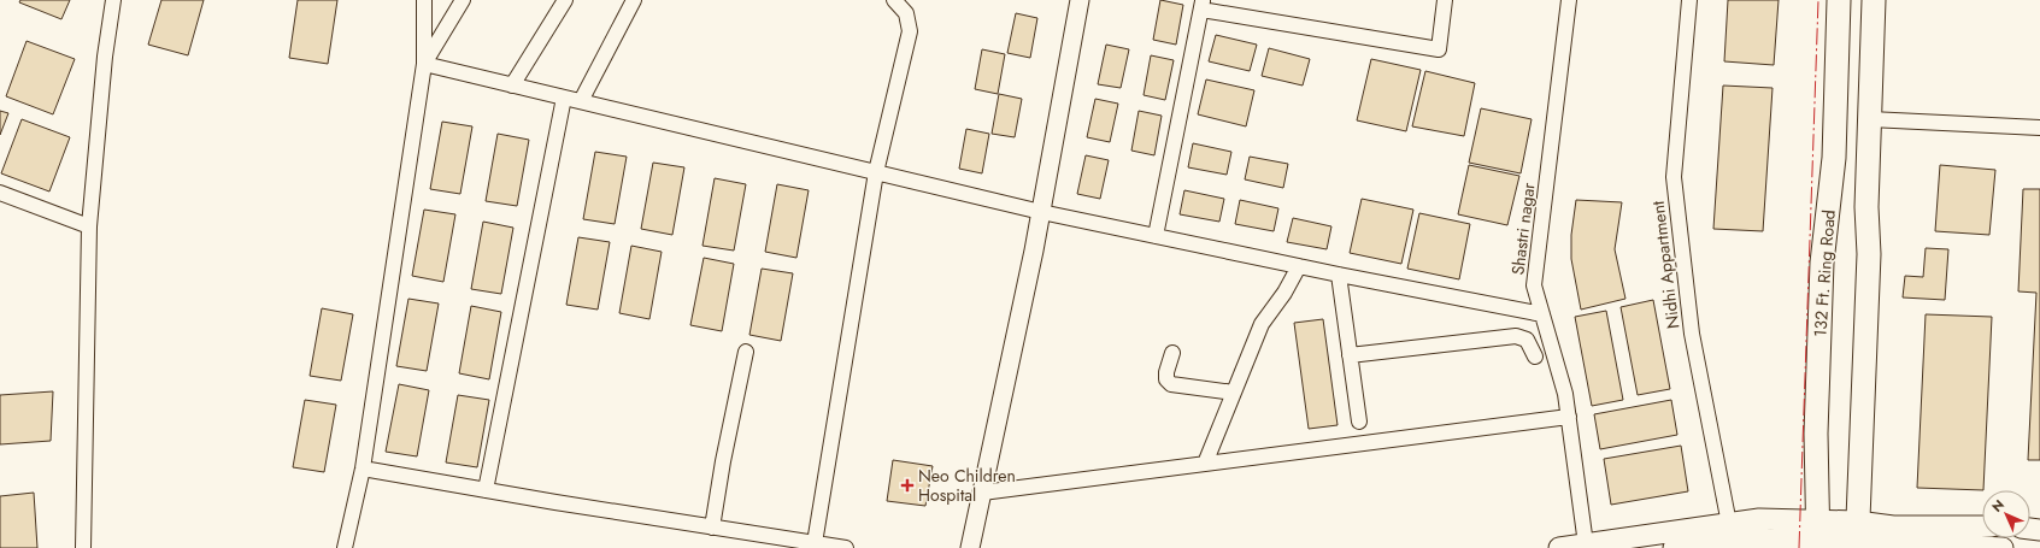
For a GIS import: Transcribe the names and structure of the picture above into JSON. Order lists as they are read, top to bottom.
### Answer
{
  "streets": {
    "main road": ["132 Ft. Ring Road"],
    "street": ["Shastri nagar", "Nidhi Appartment"]
  },
  "places": {
    "health": ["Neo Children Hospital"]
  },
  "north": "top left"
}
